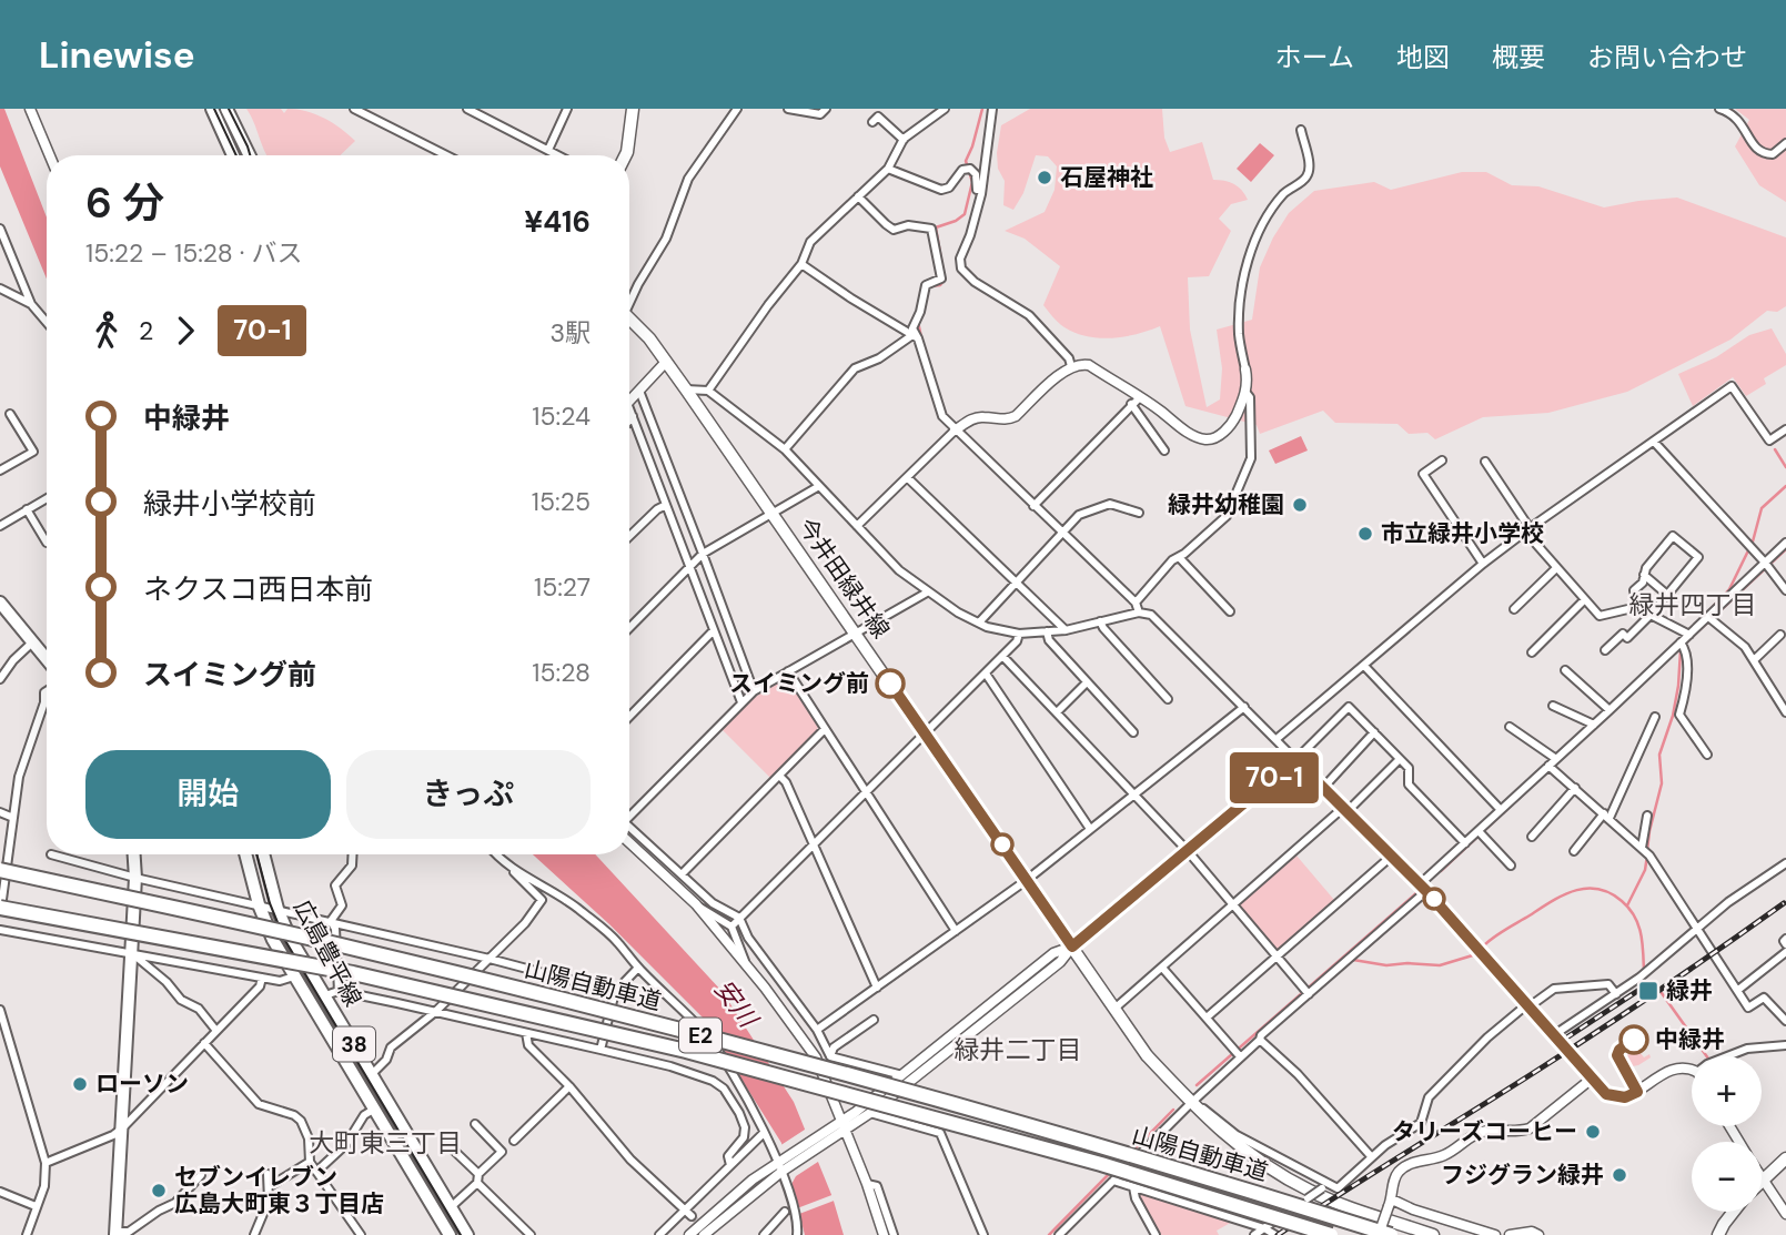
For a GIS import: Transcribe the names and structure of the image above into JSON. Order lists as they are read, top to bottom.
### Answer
{
  "streets": {
    "highway": ["山陽自動車道", "E2"],
    "main road": ["今井田緑井線", "広島豊平線", "38"]
  },
  "districts": ["緑井四丁目", "緑井二丁目", "大町東三丁目"],
  "water": ["安川"],
  "places": {
    "other": [
      "石屋神社",
      "緑井幼稚園",
      "市立緑井小学校",
      "スイミング前",
      "中緑井",
      "ローソン",
      "タリーズコーヒー",
      "フジグラン緑井",
      "セブンイレブン 広島大町東３丁目店"
    ],
    "transit": ["緑井"]
  },
  "lines": ["bus line 70-1"],
  "page": {
    "header": "Linewise",
    "nav": [
      "ホーム",
      "地図",
      "概要",
      "お問い合わせ"
    ],
    "on_map": "70-1",
    "heading": ["6 分", "15:22 – 15:28 · バス", "¥416"],
    "legs": ["2", "70-1", "3駅"],
    "list": [
      {
        "name": "中緑井",
        "value": "15:24"
      },
      {
        "name": "緑井小学校前",
        "value": "15:25"
      },
      {
        "name": "ネクスコ西日本前",
        "value": "15:27"
      },
      {
        "name": "スイミング前",
        "value": "15:28"
      }
    ],
    "buttons": ["開始", "きっぷ"],
    "map_buttons": ["+", "−"]
  }
}
